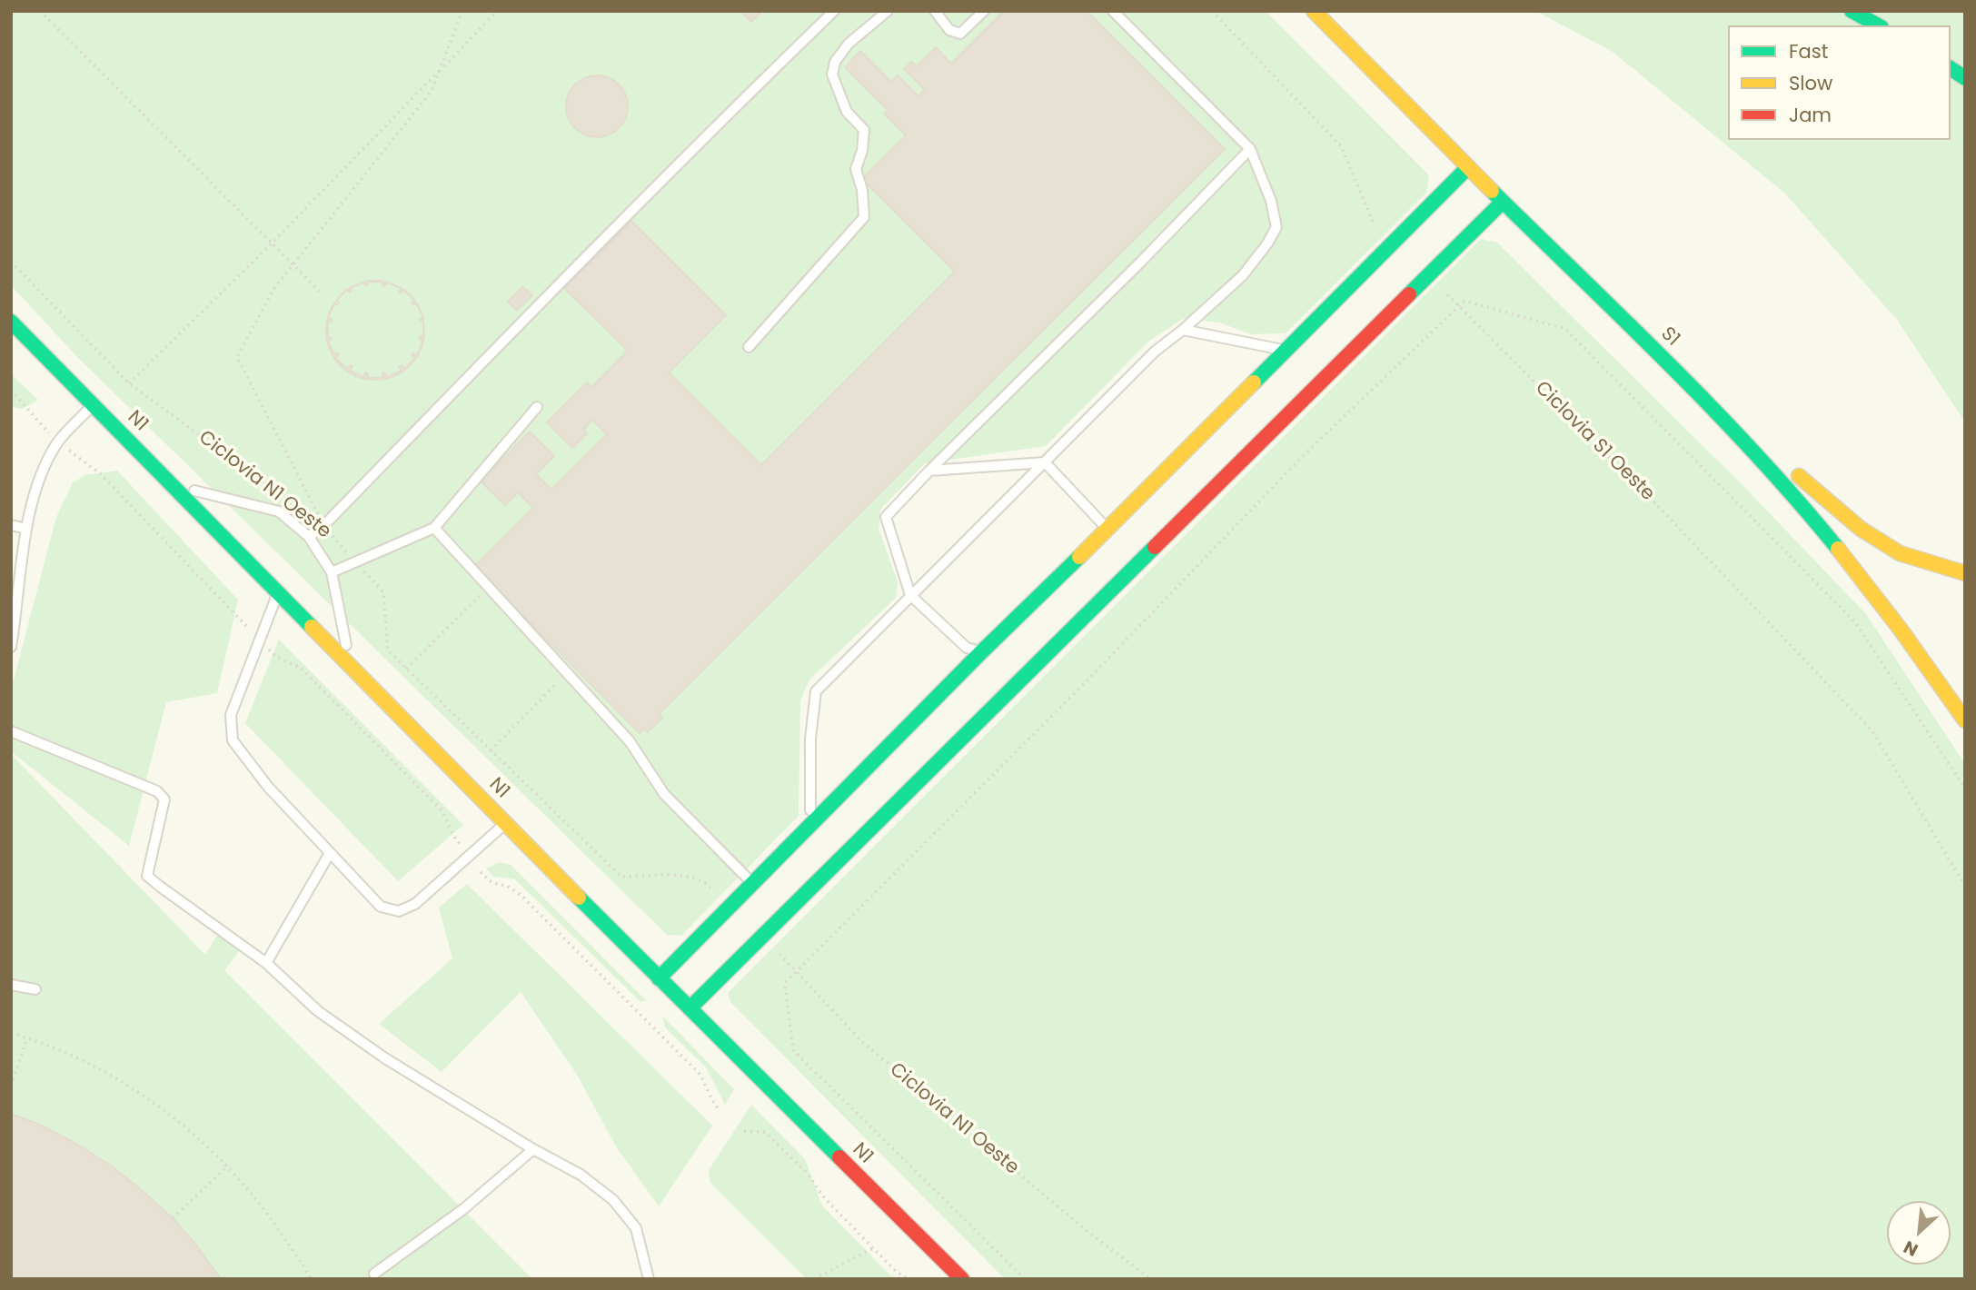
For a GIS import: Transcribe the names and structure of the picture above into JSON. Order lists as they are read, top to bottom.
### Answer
{
  "streets": {
    "main road": ["S1", "N1"],
    "path": ["Ciclovia S1 Oeste", "Ciclovia N1 Oeste"]
  },
  "legend": ["Fast", "Slow", "Jam"],
  "north": "bottom left"
}
